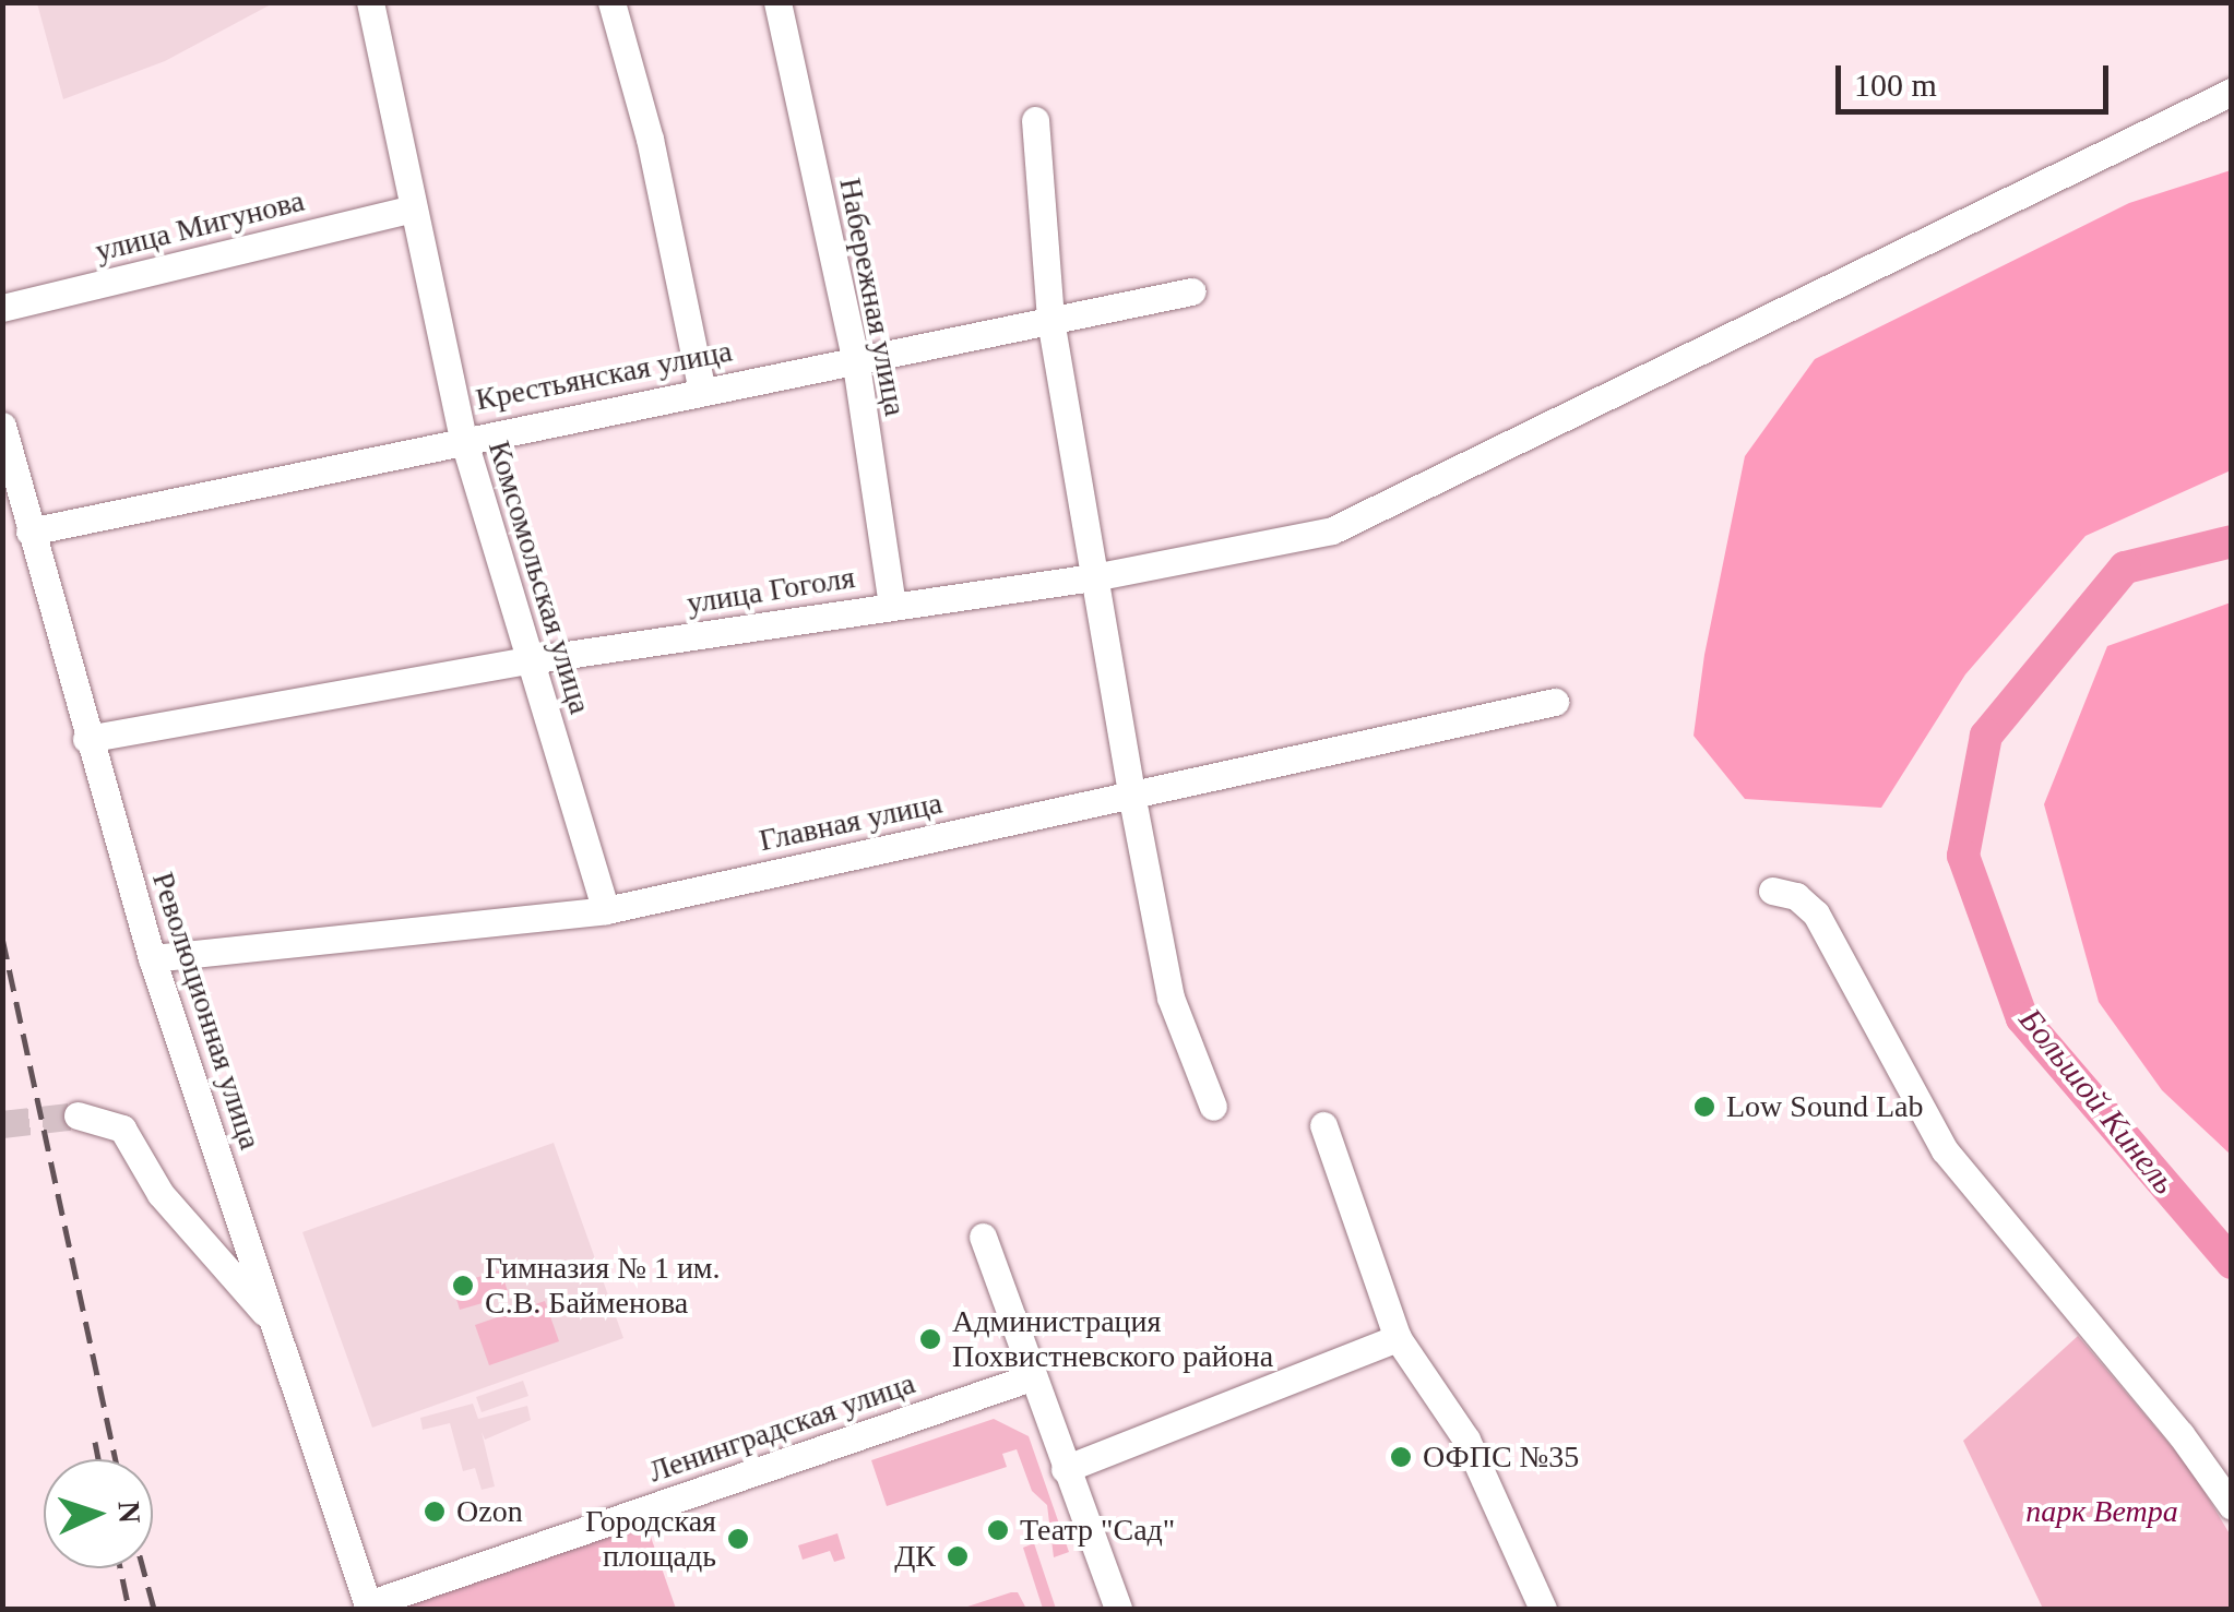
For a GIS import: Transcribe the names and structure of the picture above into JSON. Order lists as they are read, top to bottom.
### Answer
{
  "streets": {
    "street": [
      "улица Мигунова",
      "Набережная улица",
      "Крестьянская улица",
      "Комсомольская улица",
      "улица Гоголя",
      "Главная улица",
      "Революционная улица",
      "Ленинградская улица"
    ]
  },
  "crossings": [
    ["улица Мигунова", "Комсомольская улица"],
    ["Набережная улица", "Крестьянская улица"],
    ["Набережная улица", "улица Гоголя"],
    ["Крестьянская улица", "Комсомольская улица"],
    ["Крестьянская улица", "Революционная улица"],
    ["Комсомольская улица", "улица Гоголя"],
    ["Комсомольская улица", "Главная улица"],
    ["улица Гоголя", "Революционная улица"],
    ["Главная улица", "Революционная улица"],
    ["Революционная улица", "Ленинградская улица"]
  ],
  "water": ["Большой Кинель"],
  "parks": ["парк Ветра"],
  "places": [
    "Low Sound Lab",
    "Гимназия № 1 им. С.В. Байменова",
    "Администрация Похвистневского района",
    "ОФПС №35",
    "Ozon",
    "Театр \"Сад\"",
    "Городская площадь",
    "ДК"
  ],
  "scale_bar": "100 m",
  "north": "right"
}
